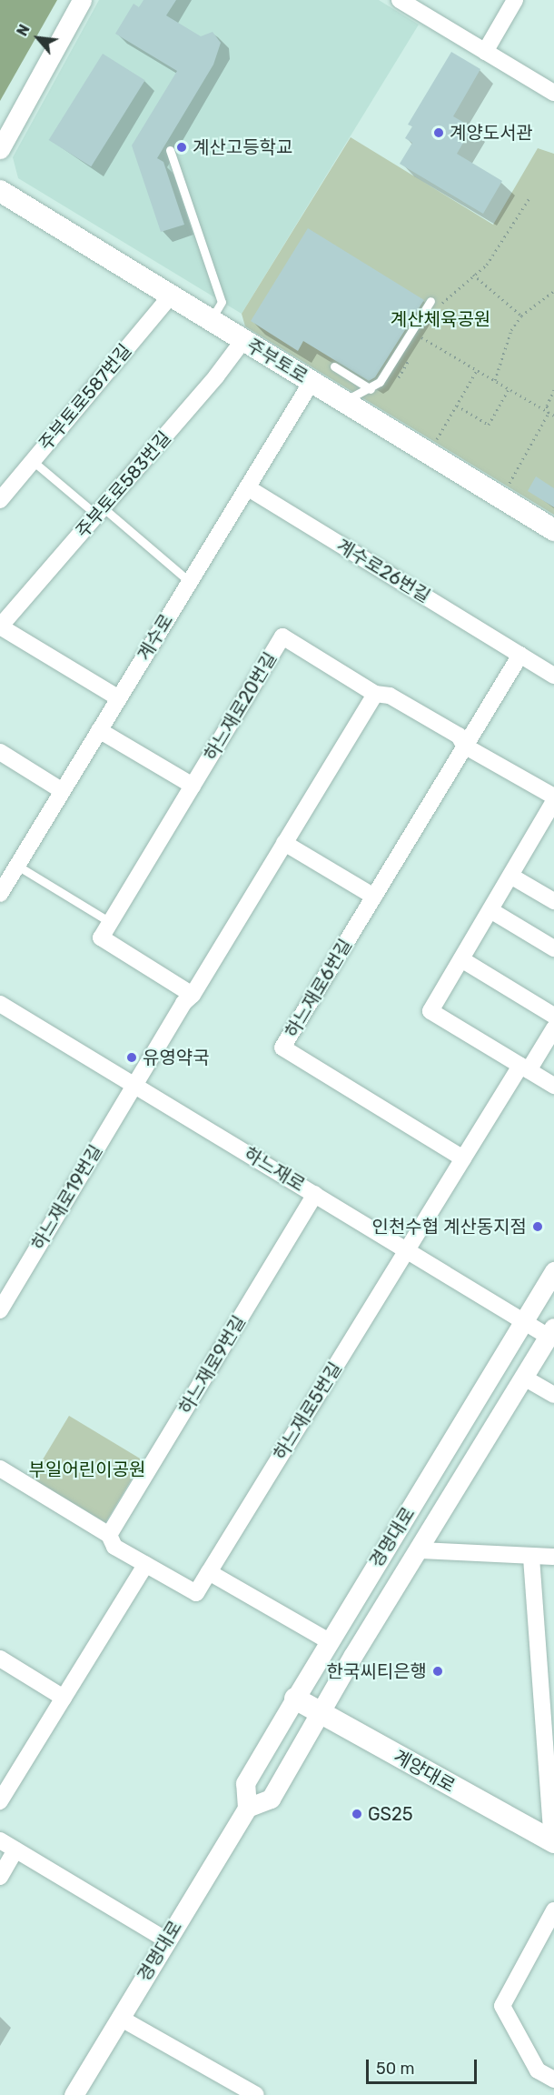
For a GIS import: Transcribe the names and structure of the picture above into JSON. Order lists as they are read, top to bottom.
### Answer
{
  "streets": {
    "main road": ["주부토로", "계양대로"],
    "street": [
      "주부토로587번길",
      "주부토로583번길",
      "계수로26번길",
      "계수로",
      "하느재로20번길",
      "하느재로6번길",
      "하느재로",
      "하느재로19번길",
      "하느재로9번길",
      "하느재로5번길",
      "경명대로"
    ]
  },
  "crossings": [
    ["주부토로", "주부토로587번길"],
    ["주부토로", "주부토로583번길"],
    ["주부토로", "계수로"],
    ["계수로26번길", "계수로"],
    ["계수로26번길", "하느재로6번길"],
    ["하느재로", "하느재로19번길"],
    ["하느재로", "하느재로9번길"],
    ["하느재로", "하느재로5번길"],
    ["하느재로", "경명대로"],
    ["경명대로", "계양대로"]
  ],
  "parks": ["계산체육공원", "부일어린이공원"],
  "places": [
    "계양도서관",
    "계산고등학교",
    "유영약국",
    "인천수협 계산동지점",
    "한국씨티은행",
    "GS25"
  ],
  "scale_bar": "50 m",
  "north": "top left"
}
